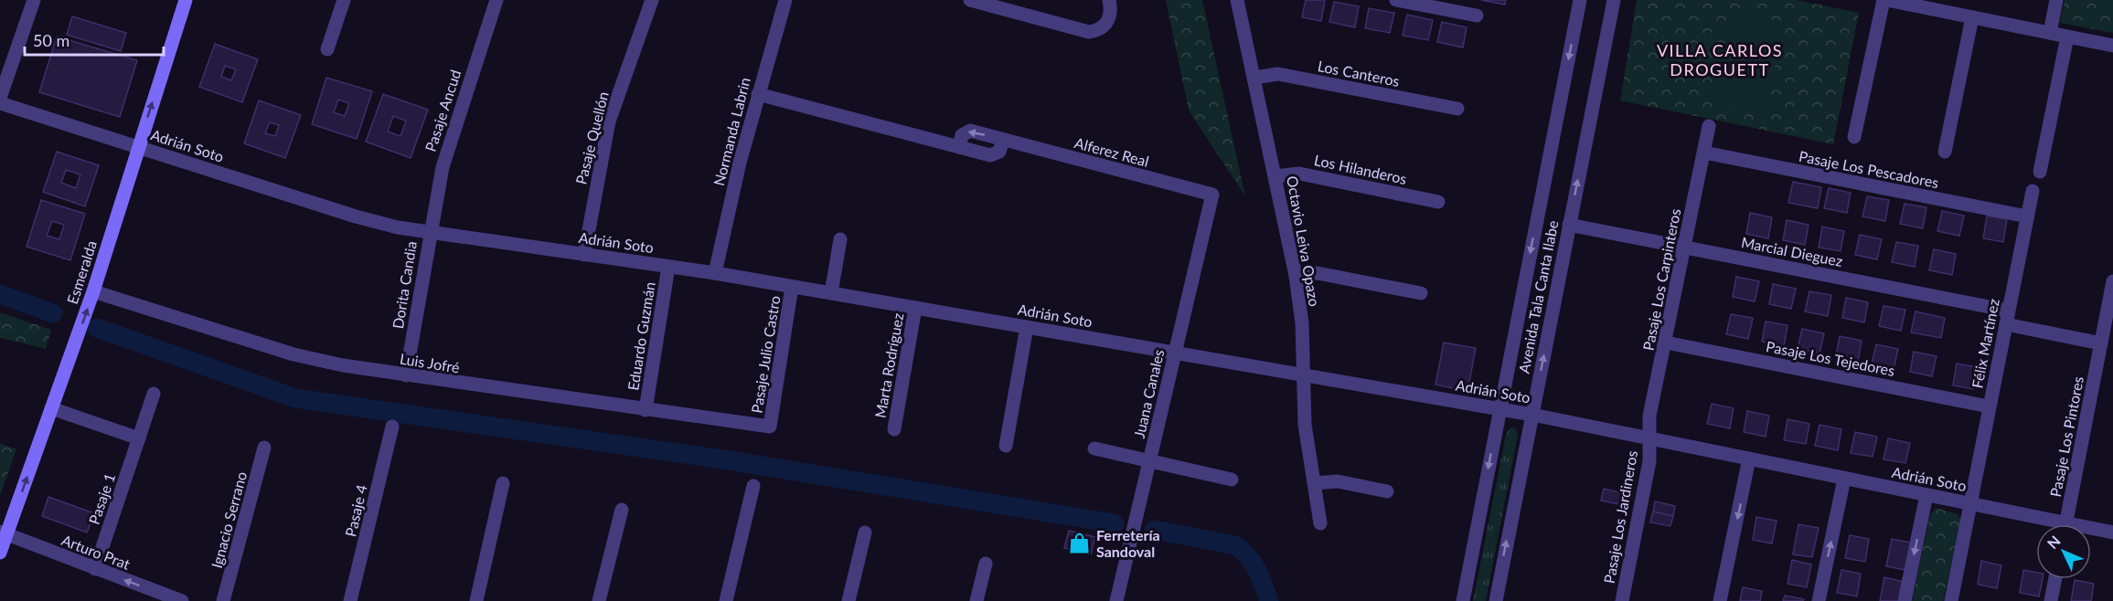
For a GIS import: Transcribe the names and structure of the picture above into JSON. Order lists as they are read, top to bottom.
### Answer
{
  "streets": {
    "main road": ["Esmeralda"],
    "street": [
      "Los Canteros",
      "Pasaje Ancud",
      "Normanda Labrin",
      "Pasaje Quellón",
      "Adrián Soto",
      "Alferez Real",
      "Los Hilanderos",
      "Pasaje Los Pescadores",
      "Octavio Leiva Opazo",
      "Marcial Dieguez",
      "Pasaje Los Carpinteros",
      "Dorita Candia",
      "Avenida Tala Canta Ilabe",
      "Eduardo Guzmán",
      "Félix Martínez",
      "Pasaje Julio Castro",
      "Pasaje Los Tejedores",
      "Luis Jofré",
      "Marta Rodríguez",
      "Juana Canales",
      "Pasaje Los Pintores",
      "Pasaje 1",
      "Pasaje 4",
      "Pasaje Los Jardineros",
      "Ignacio Serrano",
      "Arturo Prat"
    ]
  },
  "crossings": [
    ["Los Canteros", "Octavio Leiva Opazo"],
    ["Pasaje Ancud", "Adrián Soto"],
    ["Pasaje Ancud", "Dorita Candia"],
    ["Normanda Labrin", "Adrián Soto"],
    ["Normanda Labrin", "Alferez Real"],
    ["Pasaje Quellón", "Adrián Soto"],
    ["Adrián Soto", "Octavio Leiva Opazo"],
    ["Adrián Soto", "Esmeralda"],
    ["Adrián Soto", "Pasaje Los Carpinteros"],
    ["Adrián Soto", "Dorita Candia"],
    ["Adrián Soto", "Avenida Tala Canta Ilabe"],
    ["Adrián Soto", "Eduardo Guzmán"],
    ["Adrián Soto", "Félix Martínez"],
    ["Adrián Soto", "Pasaje Julio Castro"],
    ["Adrián Soto", "Marta Rodríguez"],
    ["Adrián Soto", "Juana Canales"],
    ["Adrián Soto", "Pasaje Los Jardineros"],
    ["Alferez Real", "Juana Canales"],
    ["Los Hilanderos", "Octavio Leiva Opazo"],
    ["Pasaje Los Pescadores", "Pasaje Los Carpinteros"],
    ["Pasaje Los Pescadores", "Félix Martínez"],
    ["Marcial Dieguez", "Pasaje Los Carpinteros"],
    ["Marcial Dieguez", "Avenida Tala Canta Ilabe"],
    ["Marcial Dieguez", "Félix Martínez"],
    ["Esmeralda", "Luis Jofré"],
    ["Esmeralda", "Arturo Prat"],
    ["Pasaje Los Carpinteros", "Pasaje Los Tejedores"],
    ["Pasaje Los Carpinteros", "Pasaje Los Jardineros"],
    ["Dorita Candia", "Luis Jofré"],
    ["Eduardo Guzmán", "Luis Jofré"],
    ["Félix Martínez", "Pasaje Los Tejedores"],
    ["Pasaje Julio Castro", "Luis Jofré"],
    ["Pasaje 1", "Arturo Prat"]
  ],
  "one_way": ["Esmeralda", "Arturo Prat"],
  "districts": ["VILLA CARLOS DROGUETT"],
  "places": {
    "shop": ["Ferretería Sandoval"]
  },
  "scale_bar": "50 m",
  "north": "top left"
}
